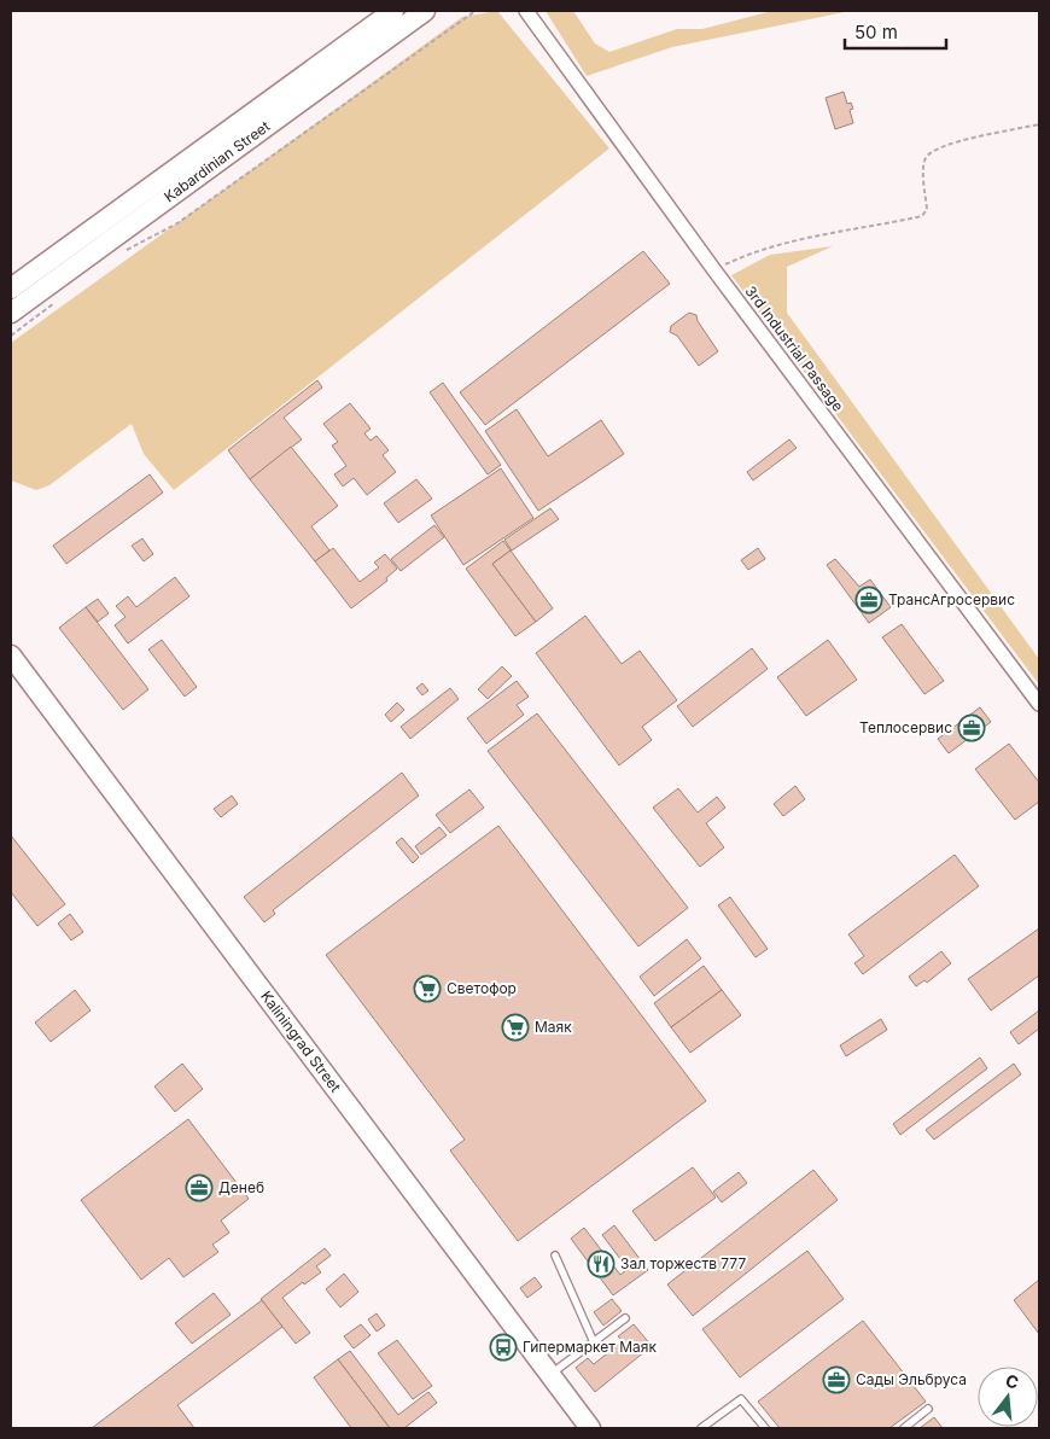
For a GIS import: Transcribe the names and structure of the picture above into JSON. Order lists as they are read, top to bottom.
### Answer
{
  "streets": {
    "main road": ["Kabardinian Street", "Kaliningrad Street"],
    "street": ["3rd Industrial Passage"]
  },
  "places": {
    "office": [
      "ТрансАгросервис",
      "Теплосервис",
      "Денеб",
      "Сады Эльбруса"
    ],
    "supermarket": ["Светофор", "Маяк"],
    "restaurant": ["Зал торжеств 777"],
    "bus stop": ["Гипермаркет Маяк"]
  },
  "scale_bar": "50 m",
  "north": "top"
}
